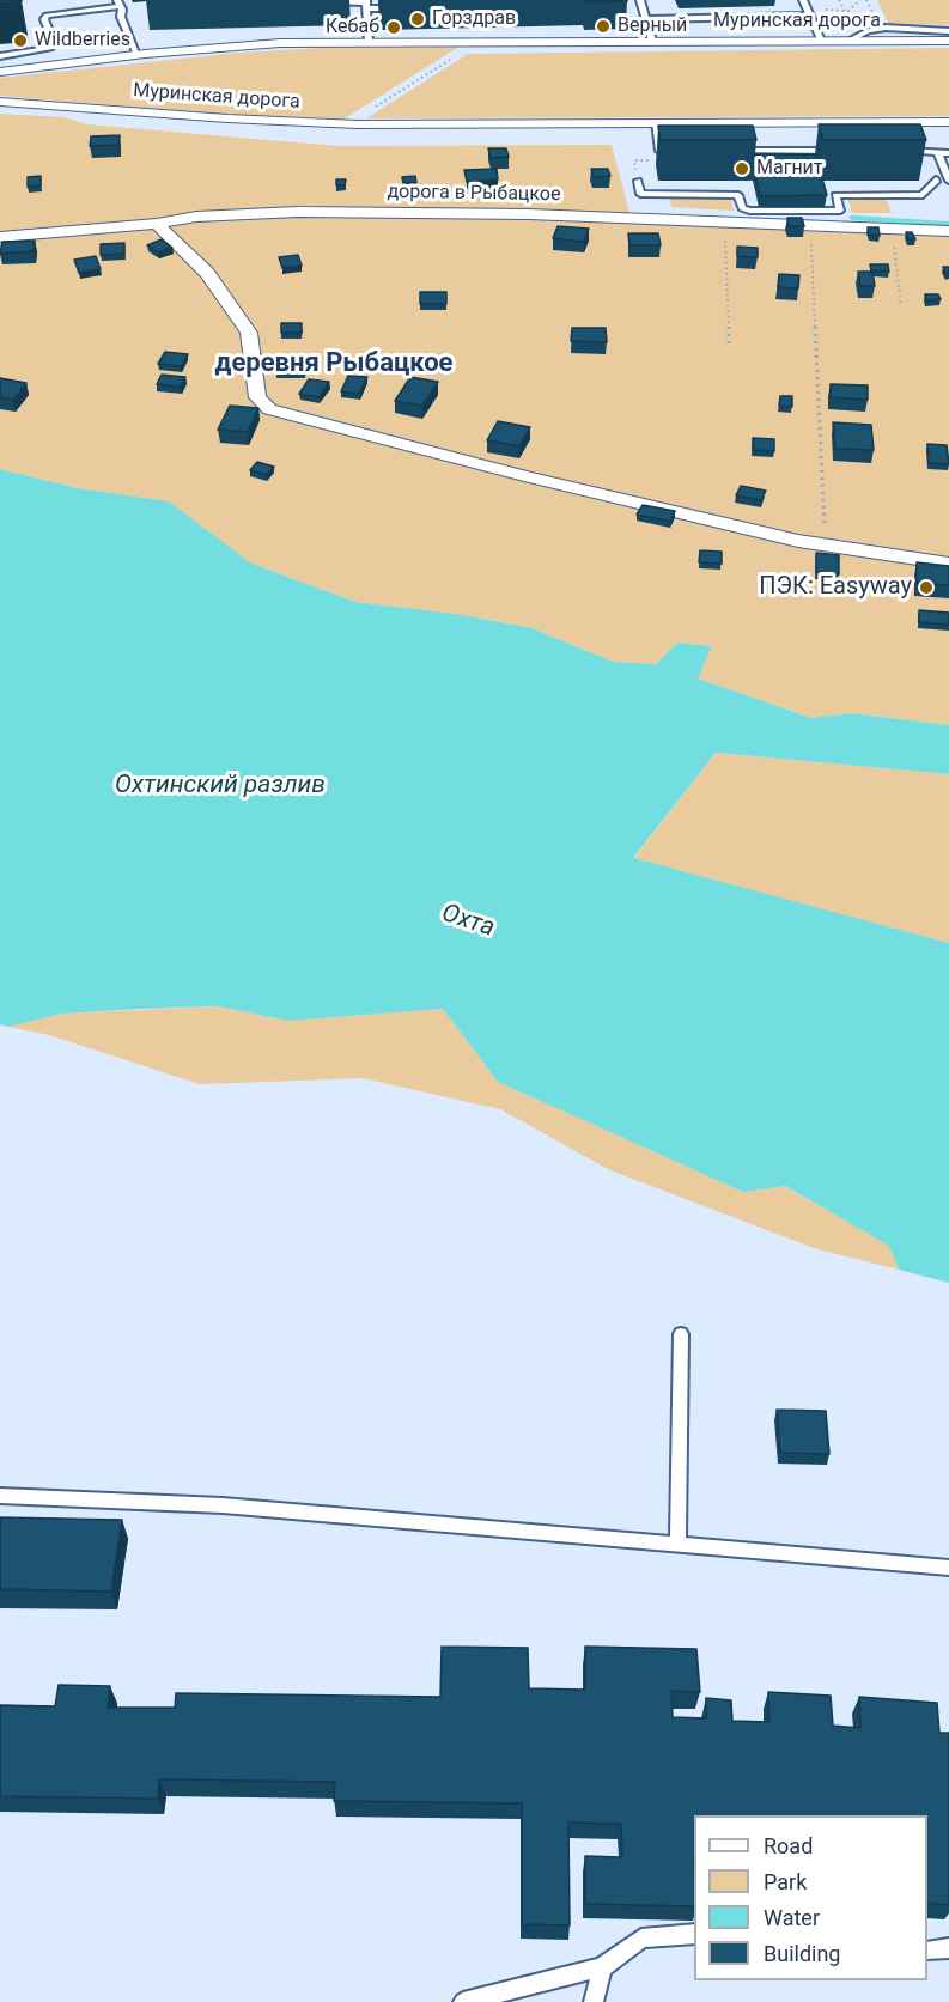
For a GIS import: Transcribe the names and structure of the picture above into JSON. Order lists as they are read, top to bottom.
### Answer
{
  "streets": {
    "street": ["Муринская дорога", "дорога в Рыбацкое"]
  },
  "districts": ["деревня Рыбацкое"],
  "water": ["Охтинский разлив", "Охта"],
  "places": [
    "Горздрав",
    "Верный",
    "Кебаб",
    "Wildberries",
    "Магнит",
    "ПЭК: Easyway"
  ],
  "legend": [
    "Road",
    "Park",
    "Water",
    "Building"
  ]
}
